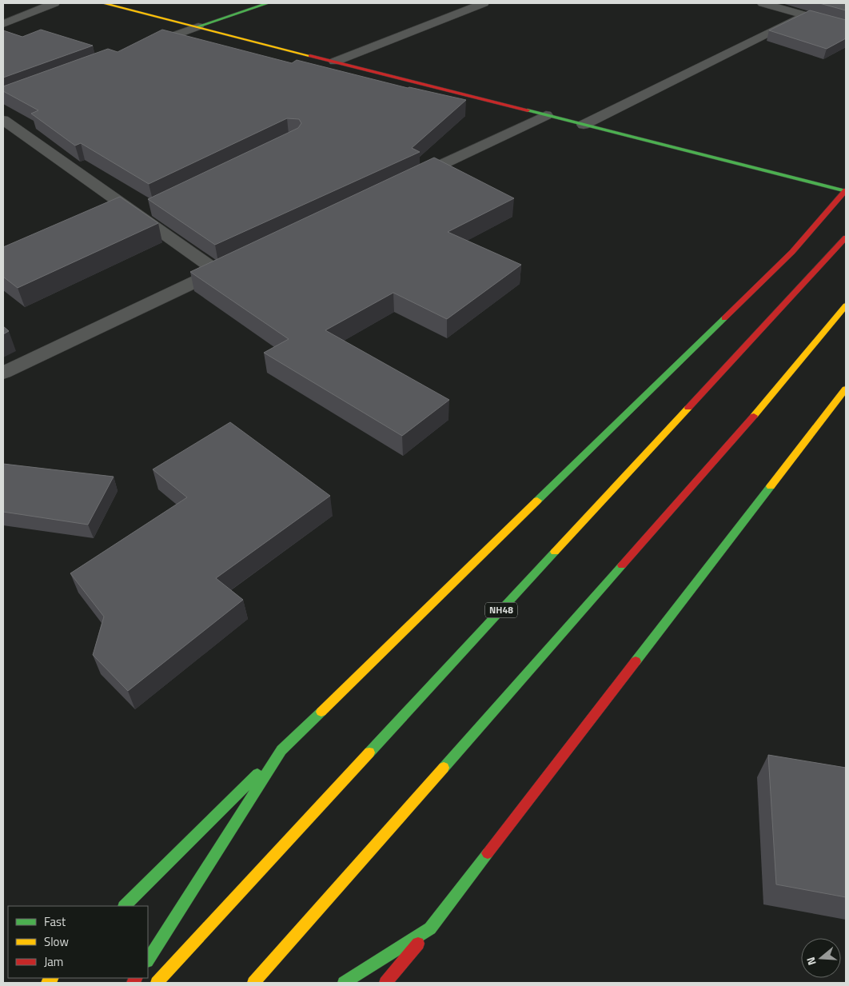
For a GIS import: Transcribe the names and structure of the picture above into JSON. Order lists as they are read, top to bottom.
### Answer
{
  "streets": {
    "main road": ["NH48"]
  },
  "legend": ["Fast", "Slow", "Jam"],
  "north": "left"
}
